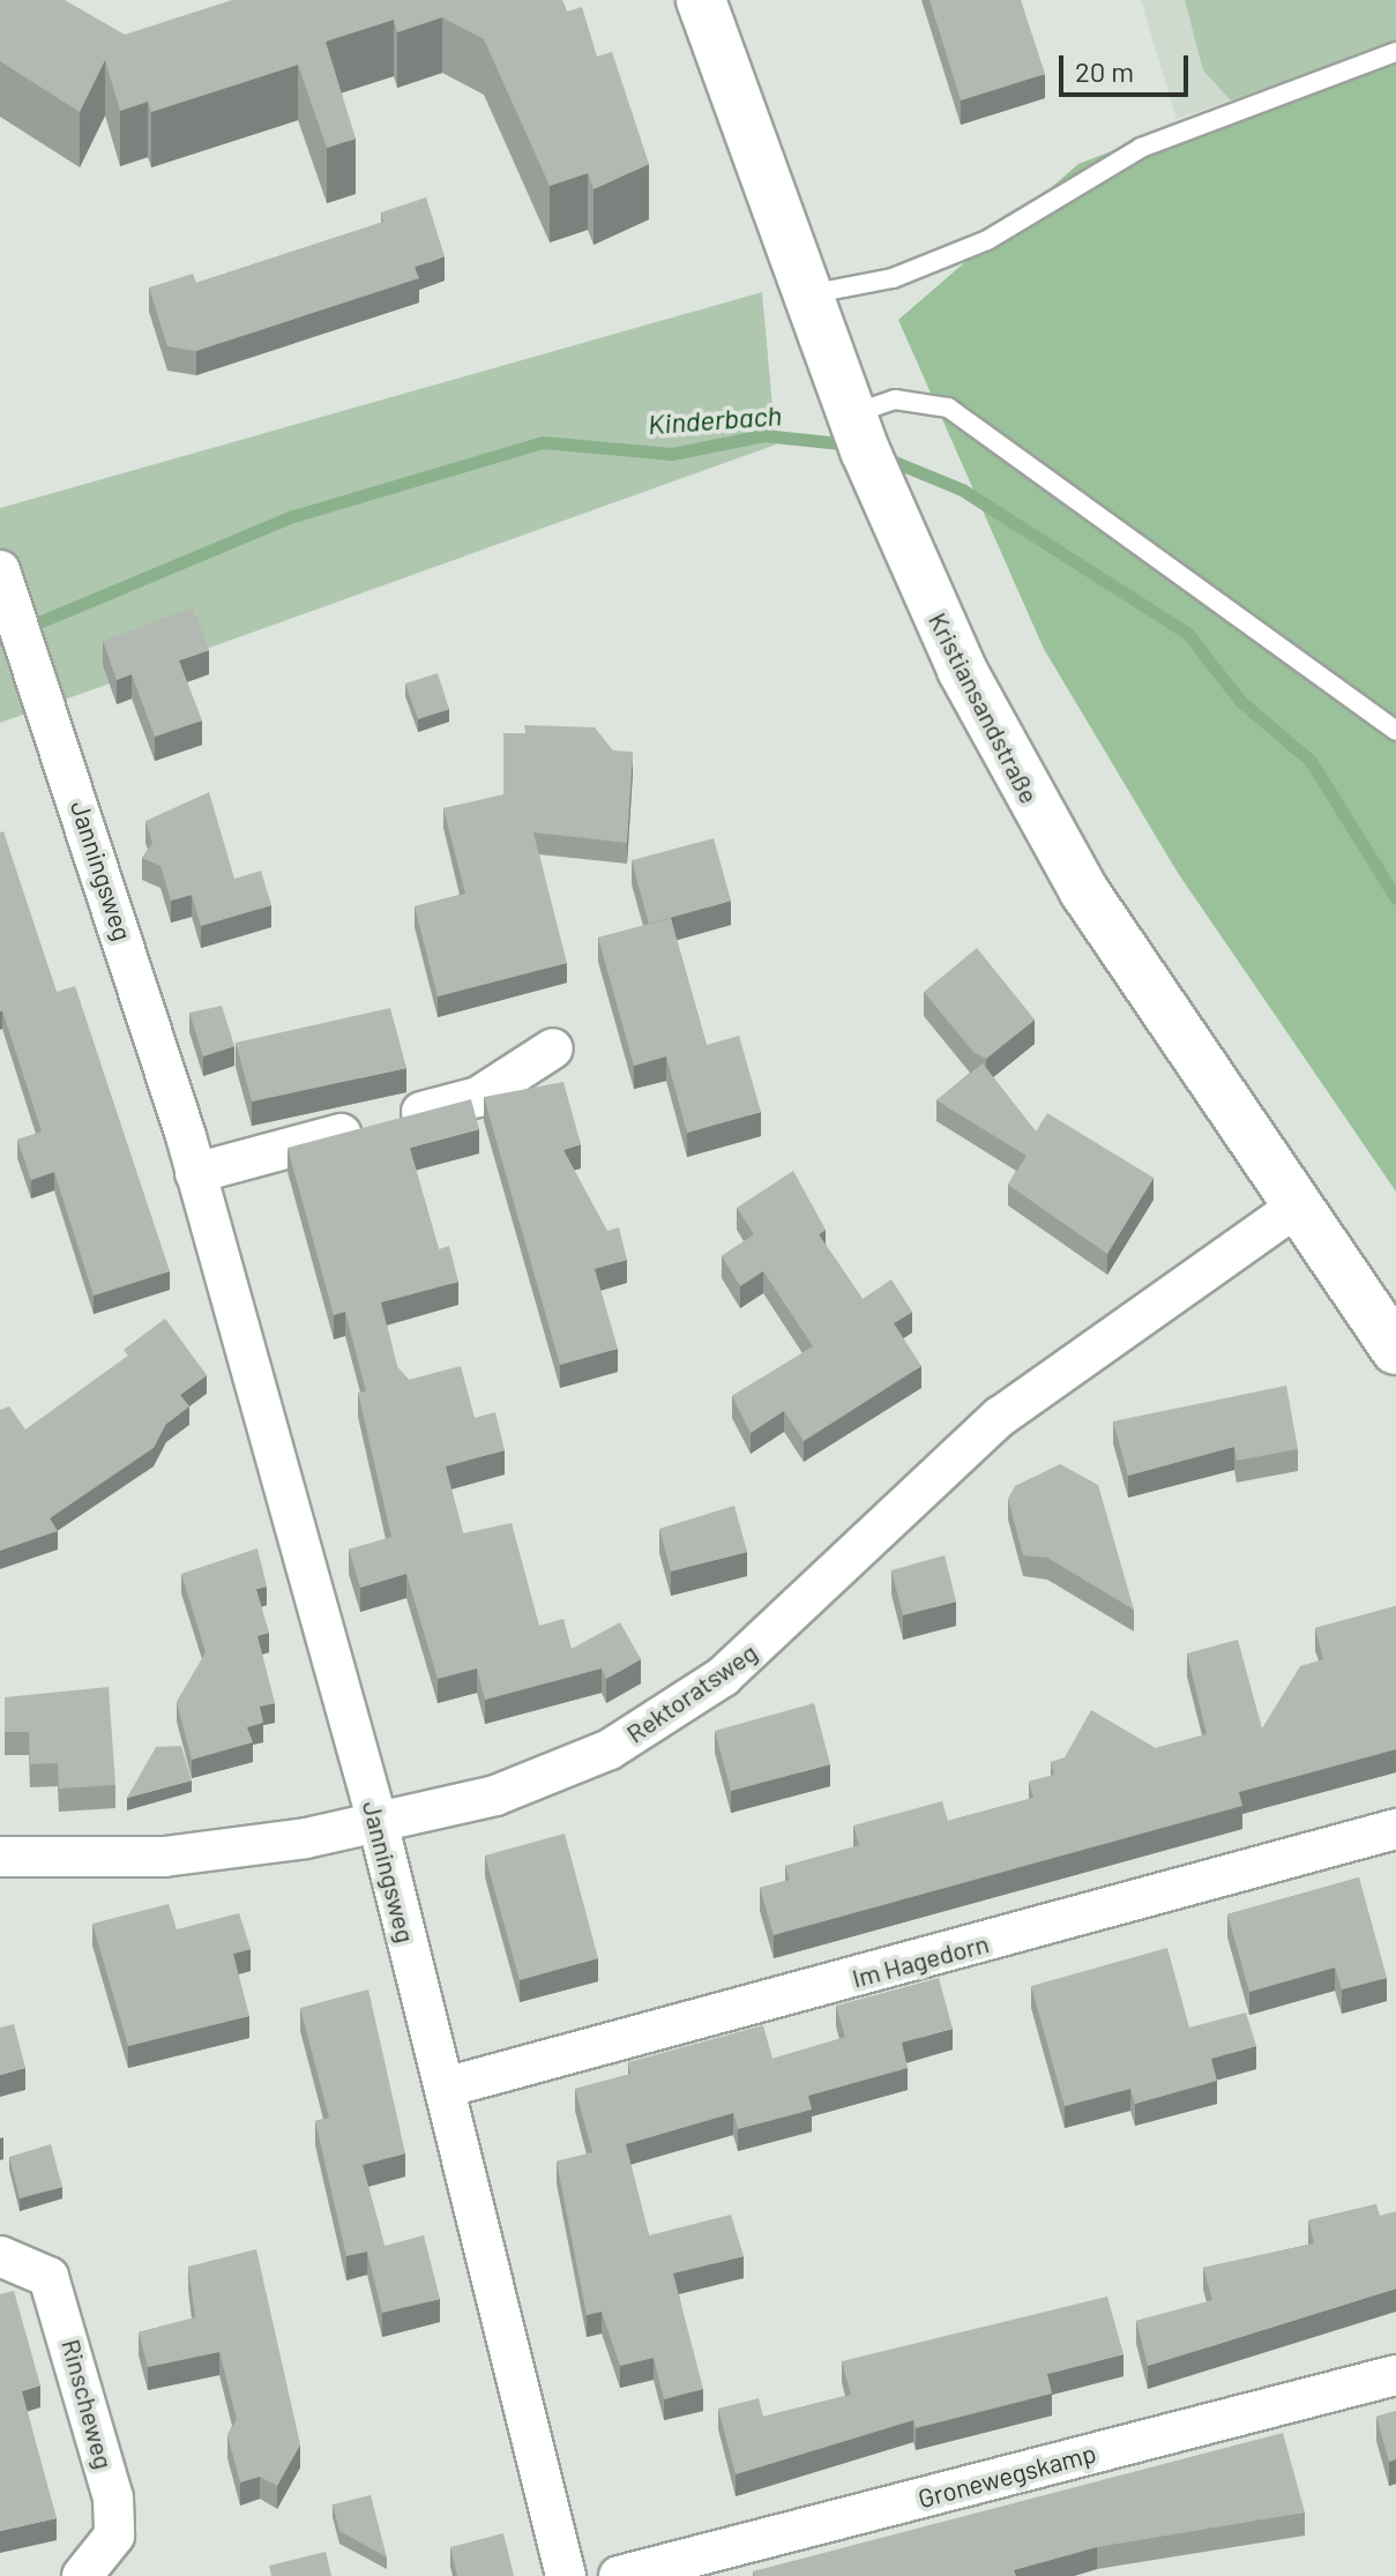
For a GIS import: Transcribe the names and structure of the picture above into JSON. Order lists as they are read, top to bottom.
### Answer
{
  "streets": {
    "street": [
      "Kristiansandstraße",
      "Janningsweg",
      "Rektoratsweg",
      "Im Hagedorn",
      "Rinscheweg",
      "Gronewegskamp"
    ]
  },
  "crossings": [
    ["Kristiansandstraße", "Rektoratsweg"],
    ["Janningsweg", "Rektoratsweg"],
    ["Janningsweg", "Im Hagedorn"]
  ],
  "water": ["Kinderbach"],
  "scale_bar": "20 m"
}
